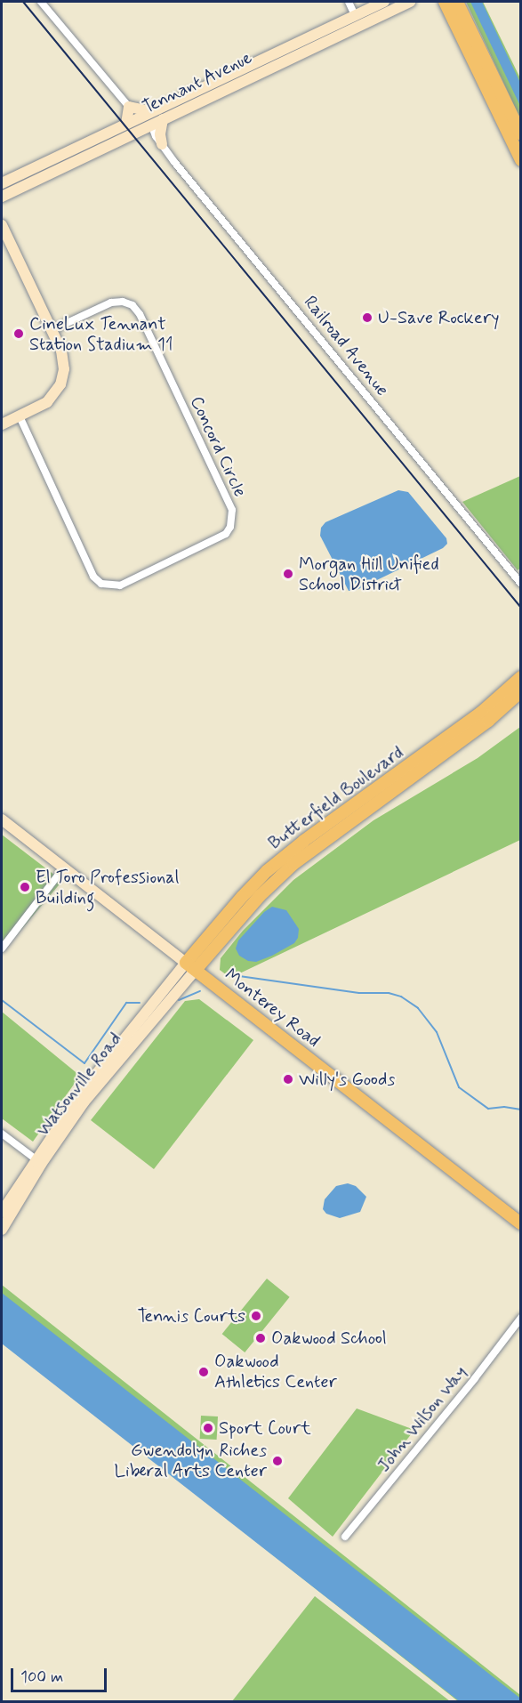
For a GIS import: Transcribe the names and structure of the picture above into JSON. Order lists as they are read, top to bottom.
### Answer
{
  "streets": {
    "main road": [
      "Tennant Avenue",
      "Butterfield Boulevard",
      "Monterey Road",
      "Watsonville Road"
    ],
    "street": ["Railroad Avenue", "Concord Circle", "John Wilson Way"]
  },
  "crossings": [
    ["Tennant Avenue", "Railroad Avenue"],
    ["Butterfield Boulevard", "Monterey Road"],
    ["Butterfield Boulevard", "Watsonville Road"],
    ["Monterey Road", "Watsonville Road"]
  ],
  "places": [
    "U-Save Rockery",
    "CineLux Tennant Station Stadium 11",
    "Morgan Hill Unified School District",
    "El Toro Professional Building",
    "Willy's Goods",
    "Tennis Courts",
    "Oakwood School",
    "Oakwood Athletics Center",
    "Sport Court",
    "Gwendolyn Riches Liberal Arts Center"
  ],
  "scale_bar": "100 m"
}
